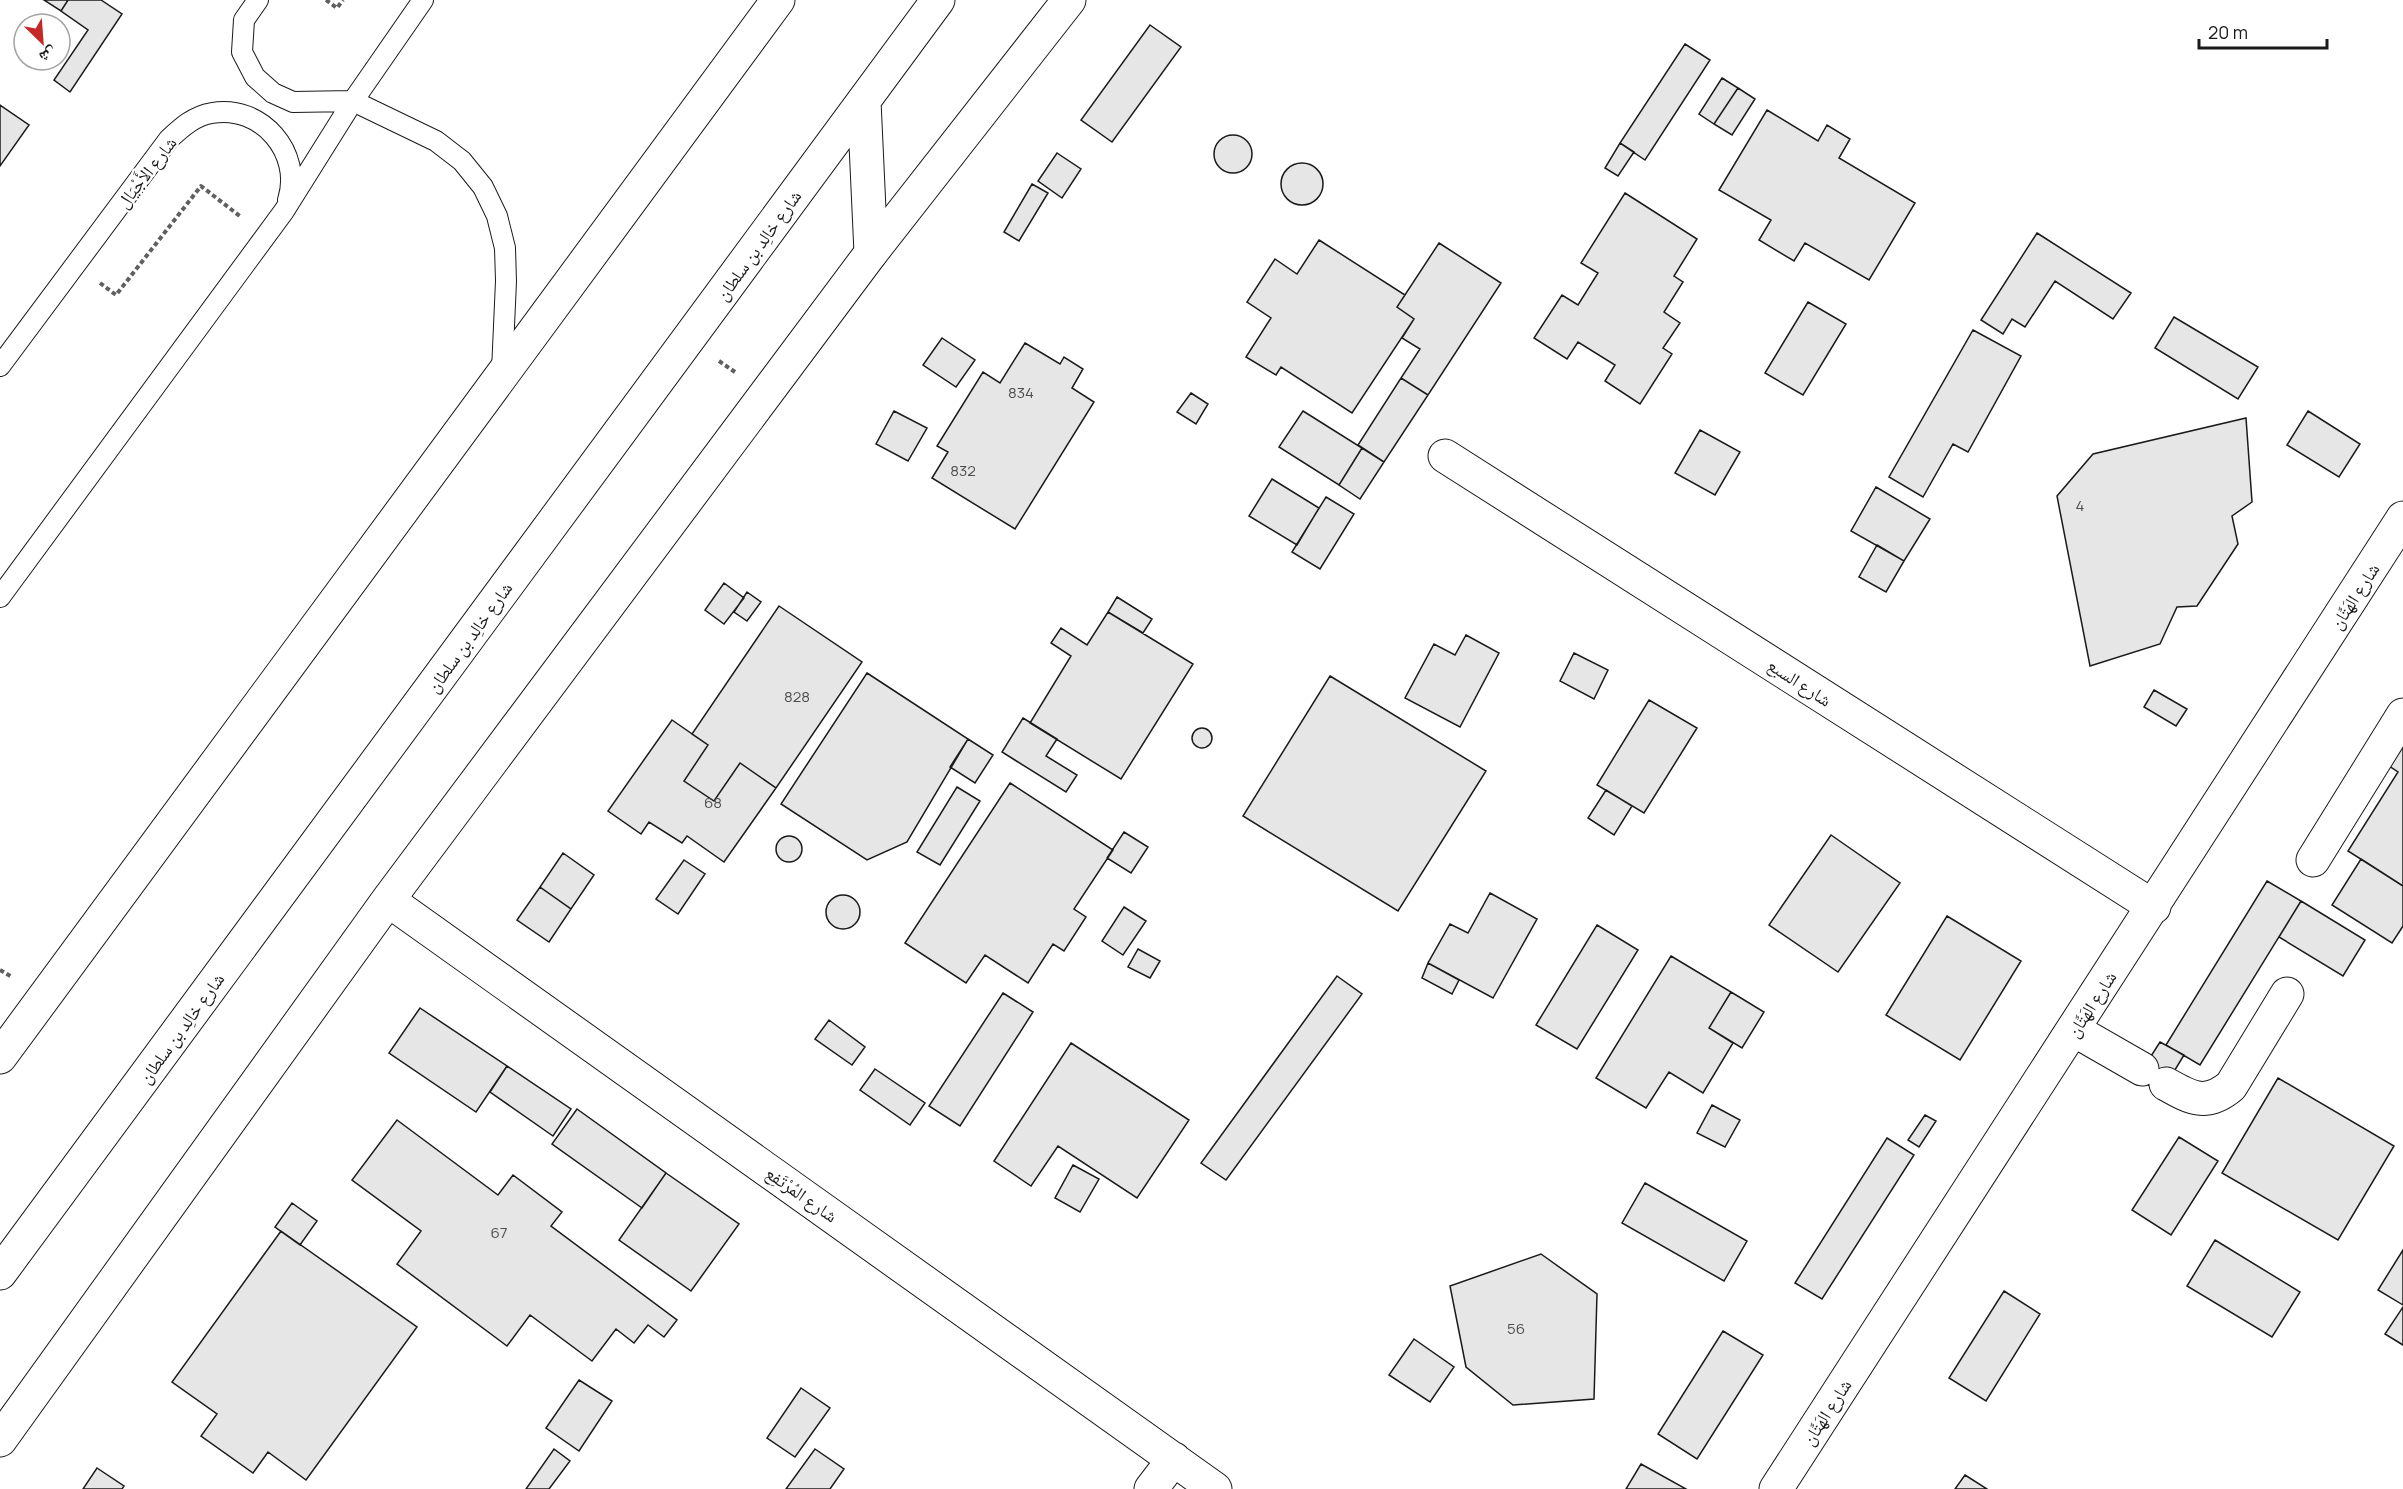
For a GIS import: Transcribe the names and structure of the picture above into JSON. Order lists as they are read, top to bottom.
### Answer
{
  "streets": {
    "street": [
      "شارع خالِد بن سلطان",
      "شارع الهَتَّان",
      "شارع السبع",
      "شارع المُرْتَفِع"
    ],
    "lane": ["شارع الأَجْيَال"]
  },
  "crossings": [
    ["شارع الهَتَّان", "شارع السبع"]
  ],
  "house_numbers": [
    "834",
    "832",
    "4",
    "828",
    "68",
    "67",
    "56"
  ],
  "scale_bar": "20 m",
  "north": "bottom right"
}
